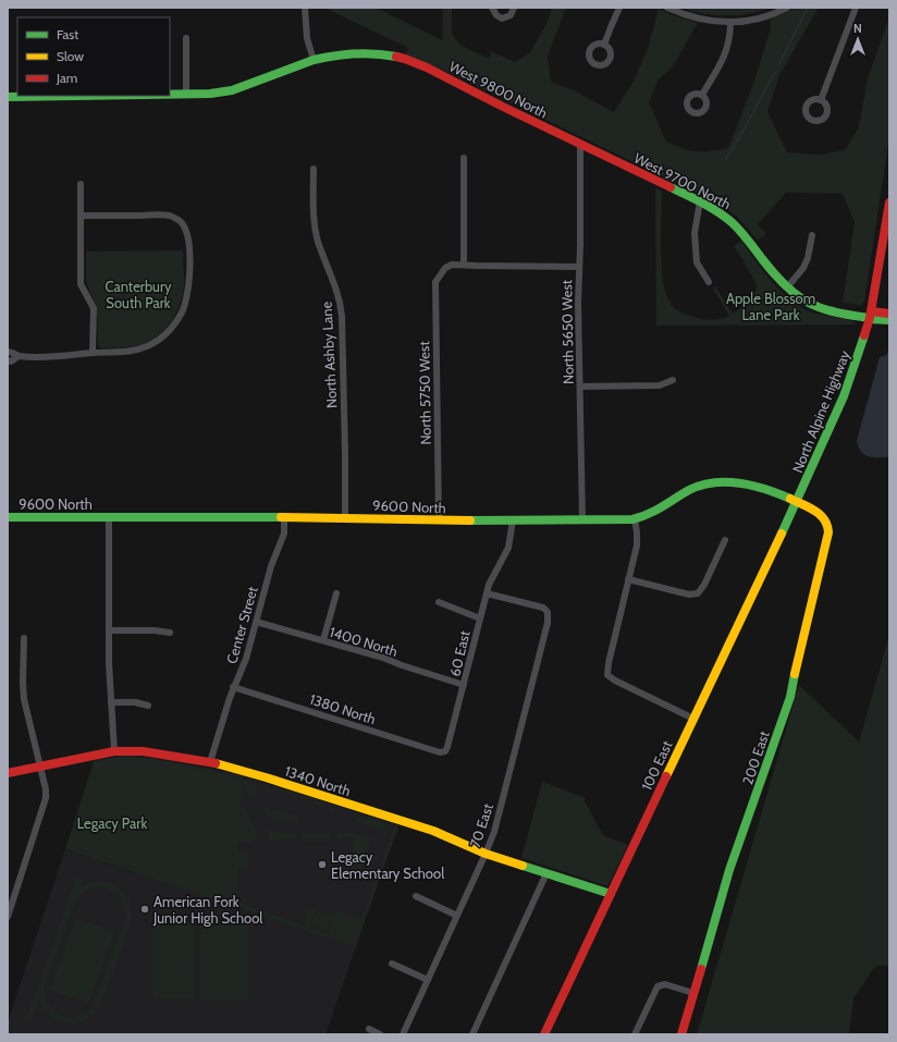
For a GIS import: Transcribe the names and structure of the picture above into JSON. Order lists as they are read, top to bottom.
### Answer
{
  "streets": {
    "street": [
      "West 9800 North",
      "West 9700 North",
      "North 5650 West",
      "North Ashby Lane",
      "North 5750 West",
      "North Alpine Highway",
      "9600 North",
      "Center Street",
      "1400 North",
      "60 East",
      "1380 North",
      "200 East",
      "100 East",
      "1340 North",
      "70 East"
    ]
  },
  "crossings": [
    ["West 9800 North", "West 9700 North"],
    ["West 9800 North", "North 5650 West"],
    ["West 9700 North", "North 5650 West"],
    ["West 9700 North", "North Alpine Highway"],
    ["North 5650 West", "9600 North"],
    ["North Ashby Lane", "9600 North"],
    ["North 5750 West", "9600 North"],
    ["North Alpine Highway", "9600 North"],
    ["North Alpine Highway", "200 East"],
    ["North Alpine Highway", "100 East"],
    ["9600 North", "Center Street"],
    ["9600 North", "60 East"],
    ["9600 North", "200 East"],
    ["9600 North", "100 East"],
    ["Center Street", "1400 North"],
    ["Center Street", "1380 North"],
    ["Center Street", "1340 North"],
    ["1400 North", "60 East"],
    ["60 East", "1380 North"],
    ["60 East", "70 East"],
    ["200 East", "100 East"],
    ["100 East", "1340 North"],
    ["1340 North", "70 East"]
  ],
  "parks": ["Canterbury South Park", "Apple Blossom Lane Park", "Legacy Park"],
  "places": ["Legacy Elementary School", "American Fork Junior High School"],
  "legend": ["Fast", "Slow", "Jam"],
  "north": "top"
}
